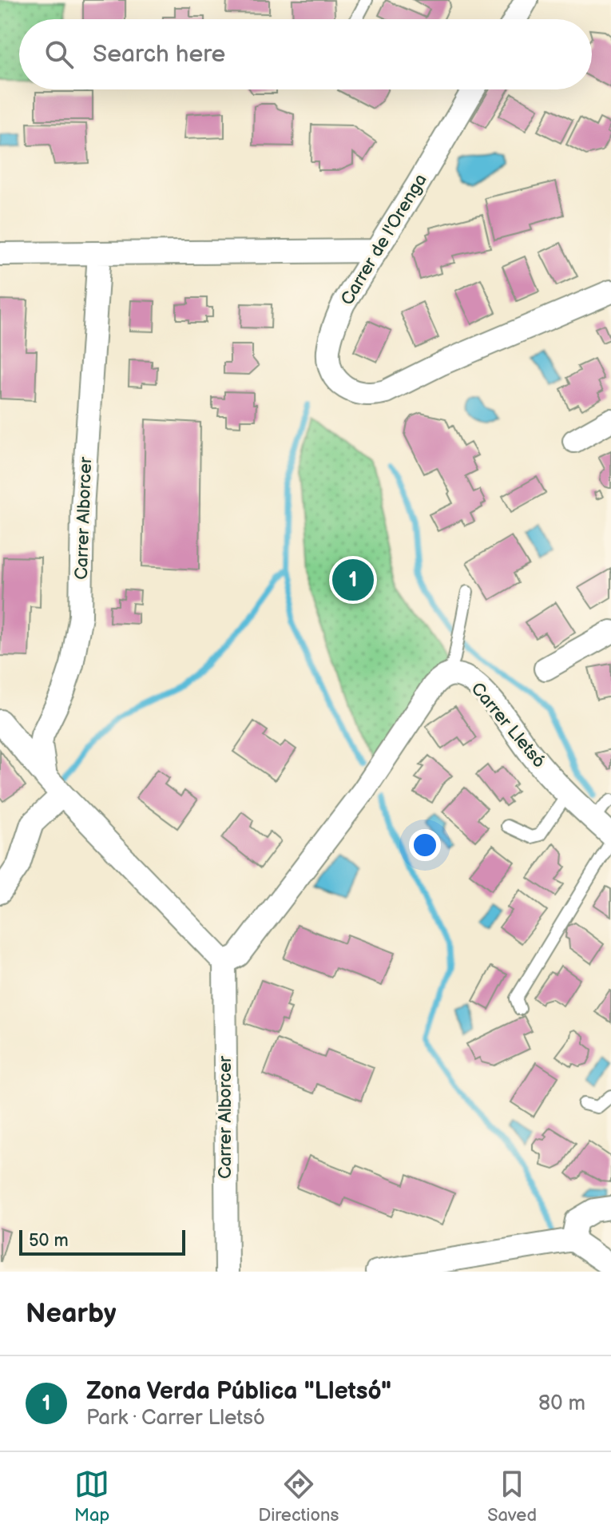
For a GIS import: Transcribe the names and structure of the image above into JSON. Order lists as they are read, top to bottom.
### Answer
{
  "streets": {
    "street": ["Carrer de l'Orenga", "Carrer Alborcer", "Carrer Lletsó"]
  },
  "crossings": [
    ["Carrer Alborcer", "Carrer Lletsó"]
  ],
  "scale_bar": "50 m",
  "page": {
    "search": "Search here",
    "pins": "1",
    "scale": "50 m",
    "heading": "Nearby",
    "list": [
      {
        "mark": "1",
        "name": "Zona Verda Pública \"Lletsó\"",
        "note": "Park · Carrer Lletsó",
        "value": "80 m"
      }
    ],
    "nav": ["Map", "Directions", "Saved"]
  }
}
